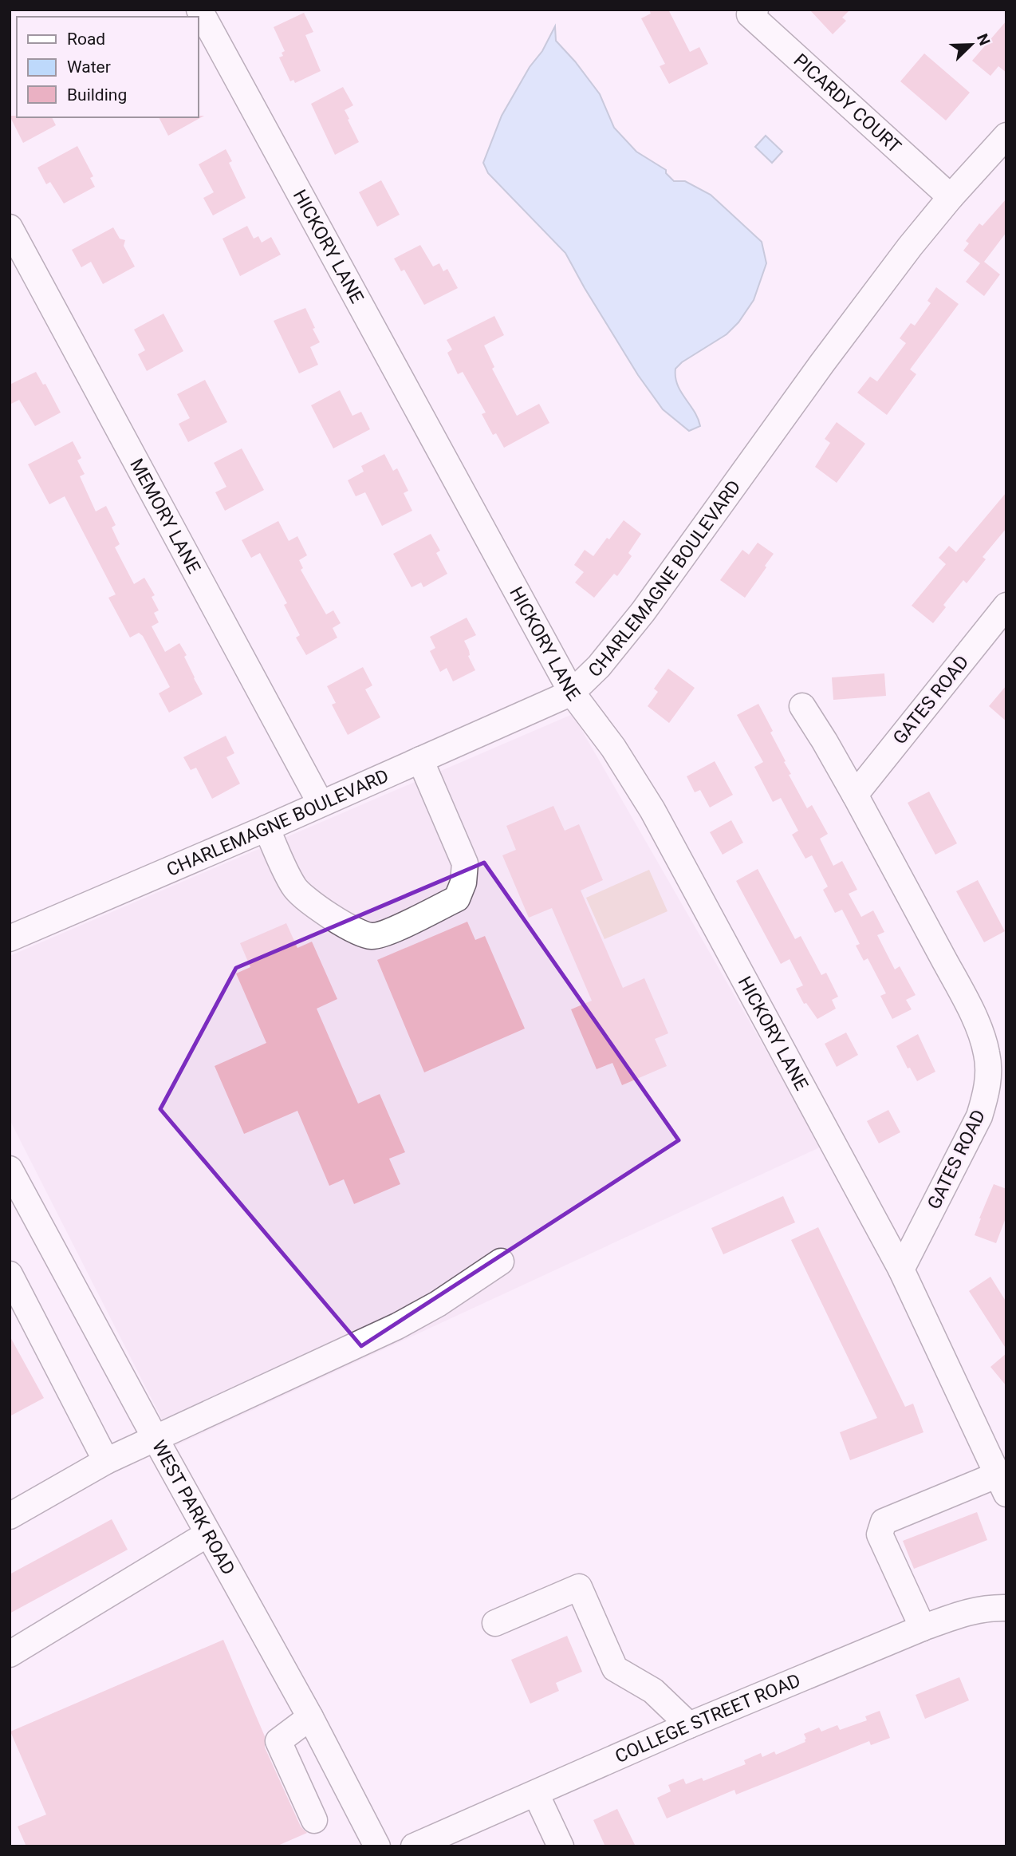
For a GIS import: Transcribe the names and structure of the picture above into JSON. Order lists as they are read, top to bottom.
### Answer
{
  "streets": {
    "street": [
      "PICARDY COURT",
      "HICKORY LANE",
      "MEMORY LANE",
      "CHARLEMAGNE BOULEVARD",
      "GATES ROAD",
      "WEST PARK ROAD",
      "COLLEGE STREET ROAD"
    ]
  },
  "crossings": [
    ["PICARDY COURT", "CHARLEMAGNE BOULEVARD"],
    ["HICKORY LANE", "CHARLEMAGNE BOULEVARD"],
    ["HICKORY LANE", "GATES ROAD"],
    ["MEMORY LANE", "CHARLEMAGNE BOULEVARD"]
  ],
  "legend": ["Road", "Water", "Building"],
  "north": "top right"
}
